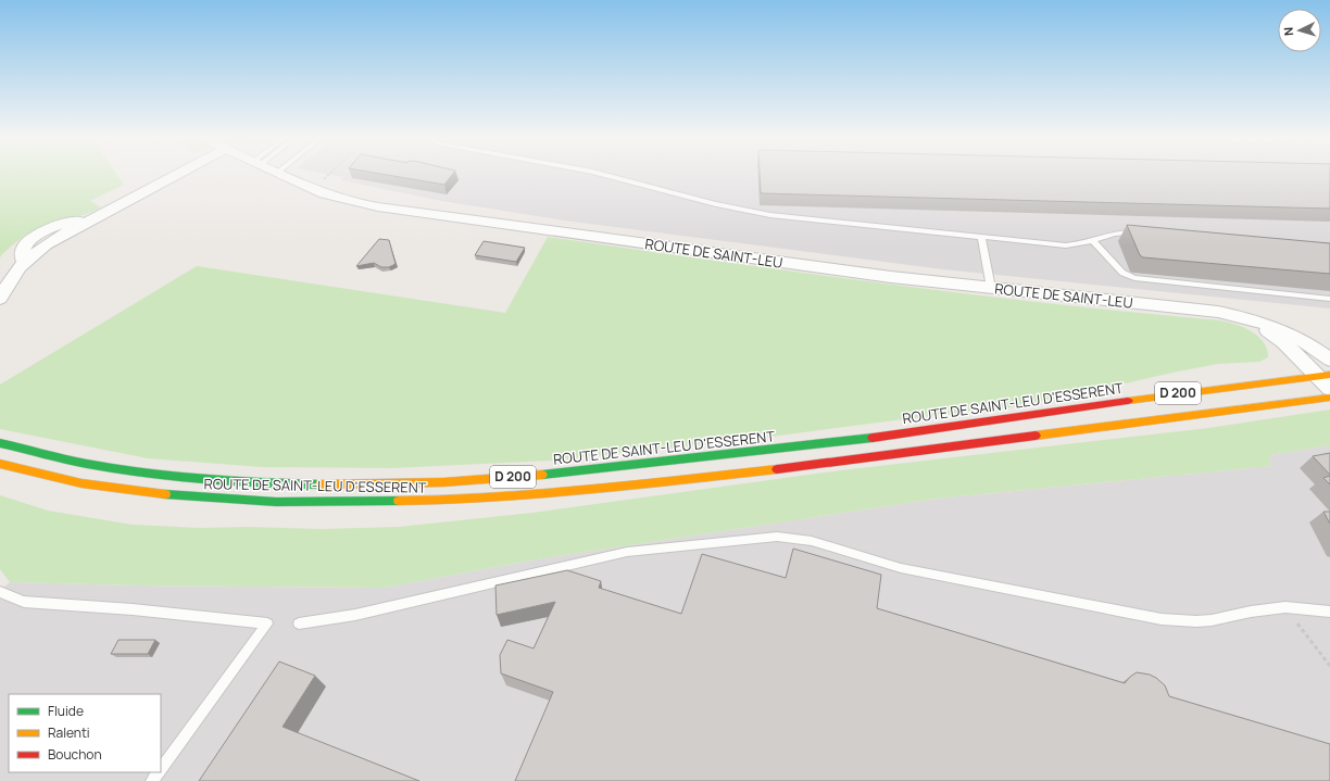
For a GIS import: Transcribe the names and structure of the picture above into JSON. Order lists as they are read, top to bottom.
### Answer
{
  "streets": {
    "main road": ["D 200", "ROUTE DE SAINT-LEU D'ESSERENT"],
    "street": ["ROUTE DE SAINT-LEU"]
  },
  "crossings": [
    ["ROUTE DE SAINT-LEU", "ROUTE DE SAINT-LEU D'ESSERENT"]
  ],
  "legend": ["Fluide", "Ralenti", "Bouchon"],
  "north": "left"
}
